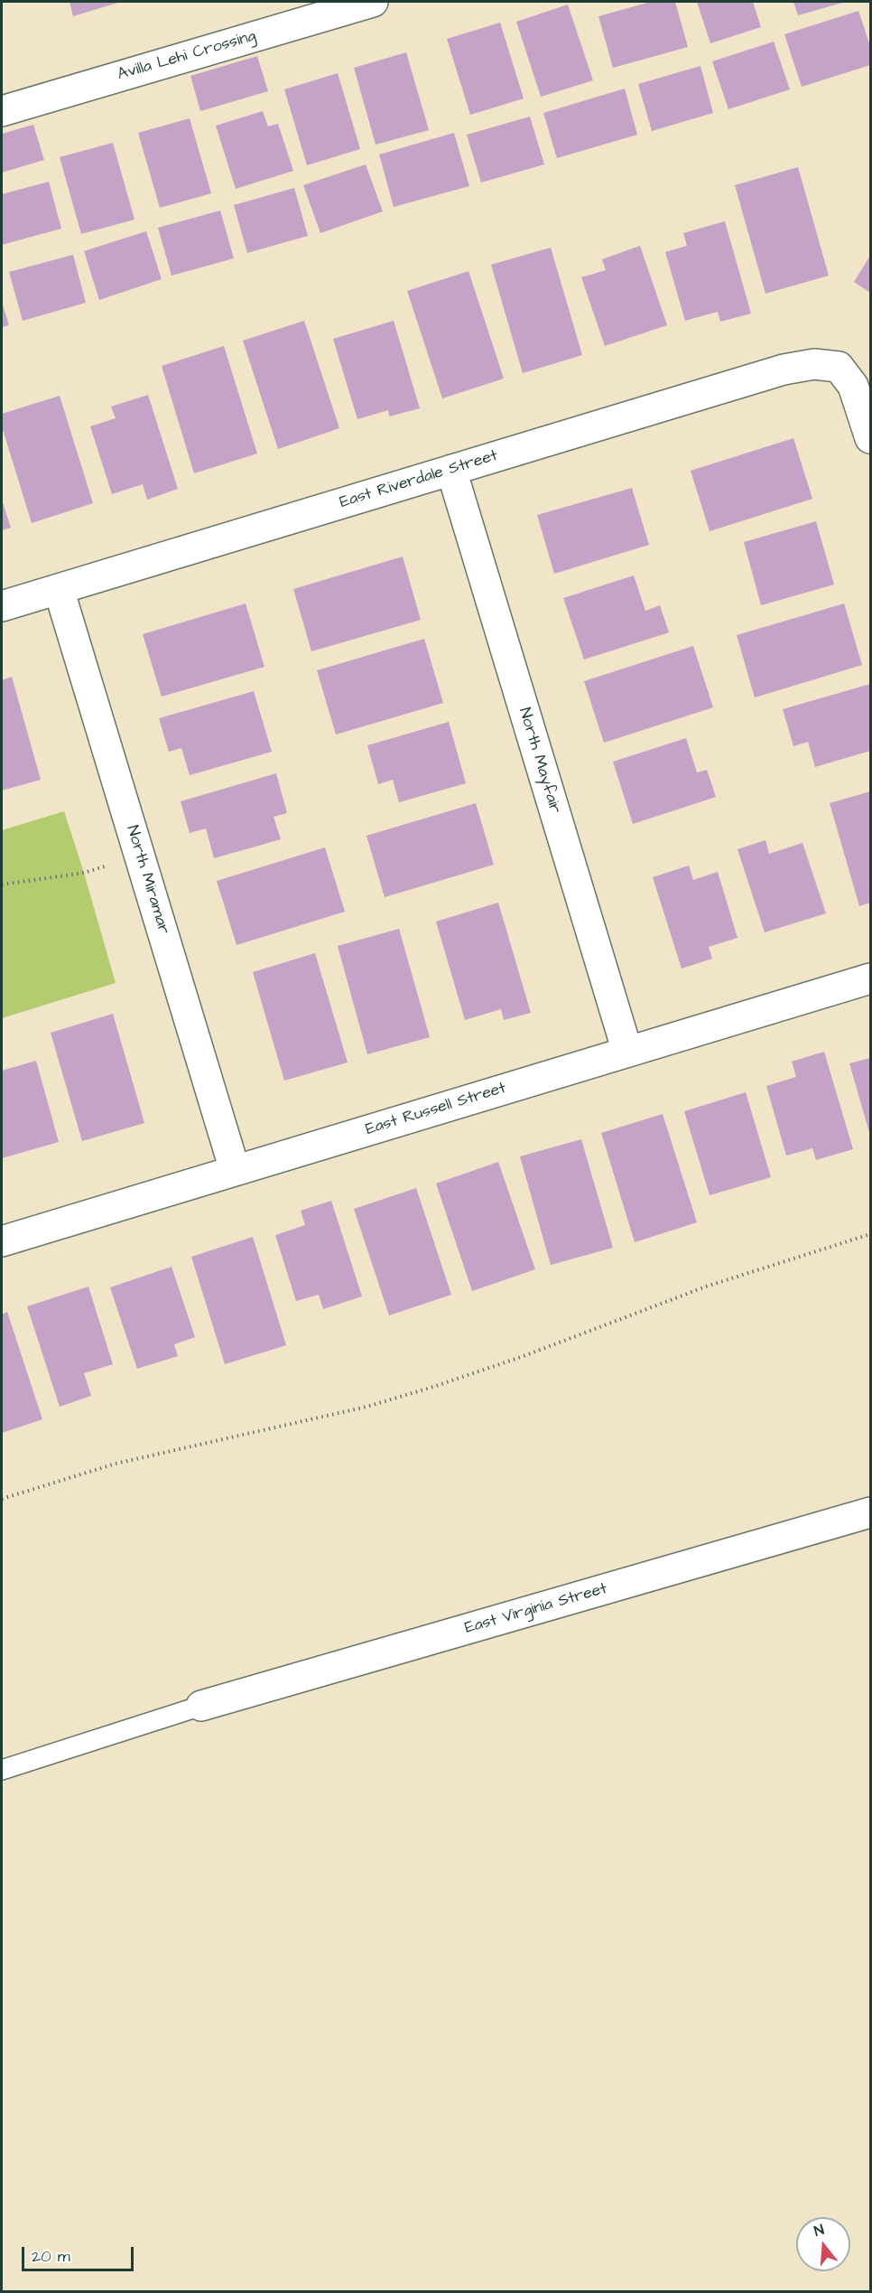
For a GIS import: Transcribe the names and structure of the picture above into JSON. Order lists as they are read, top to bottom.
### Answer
{
  "streets": {
    "street": [
      "Avilla Lehi Crossing",
      "East Riverdale Street",
      "North Mayfair",
      "North Miramar",
      "East Russell Street",
      "East Virginia Street"
    ]
  },
  "crossings": [
    ["East Riverdale Street", "North Mayfair"],
    ["East Riverdale Street", "North Miramar"],
    ["North Mayfair", "East Russell Street"],
    ["North Miramar", "East Russell Street"]
  ],
  "scale_bar": "20 m",
  "north": "top"
}
